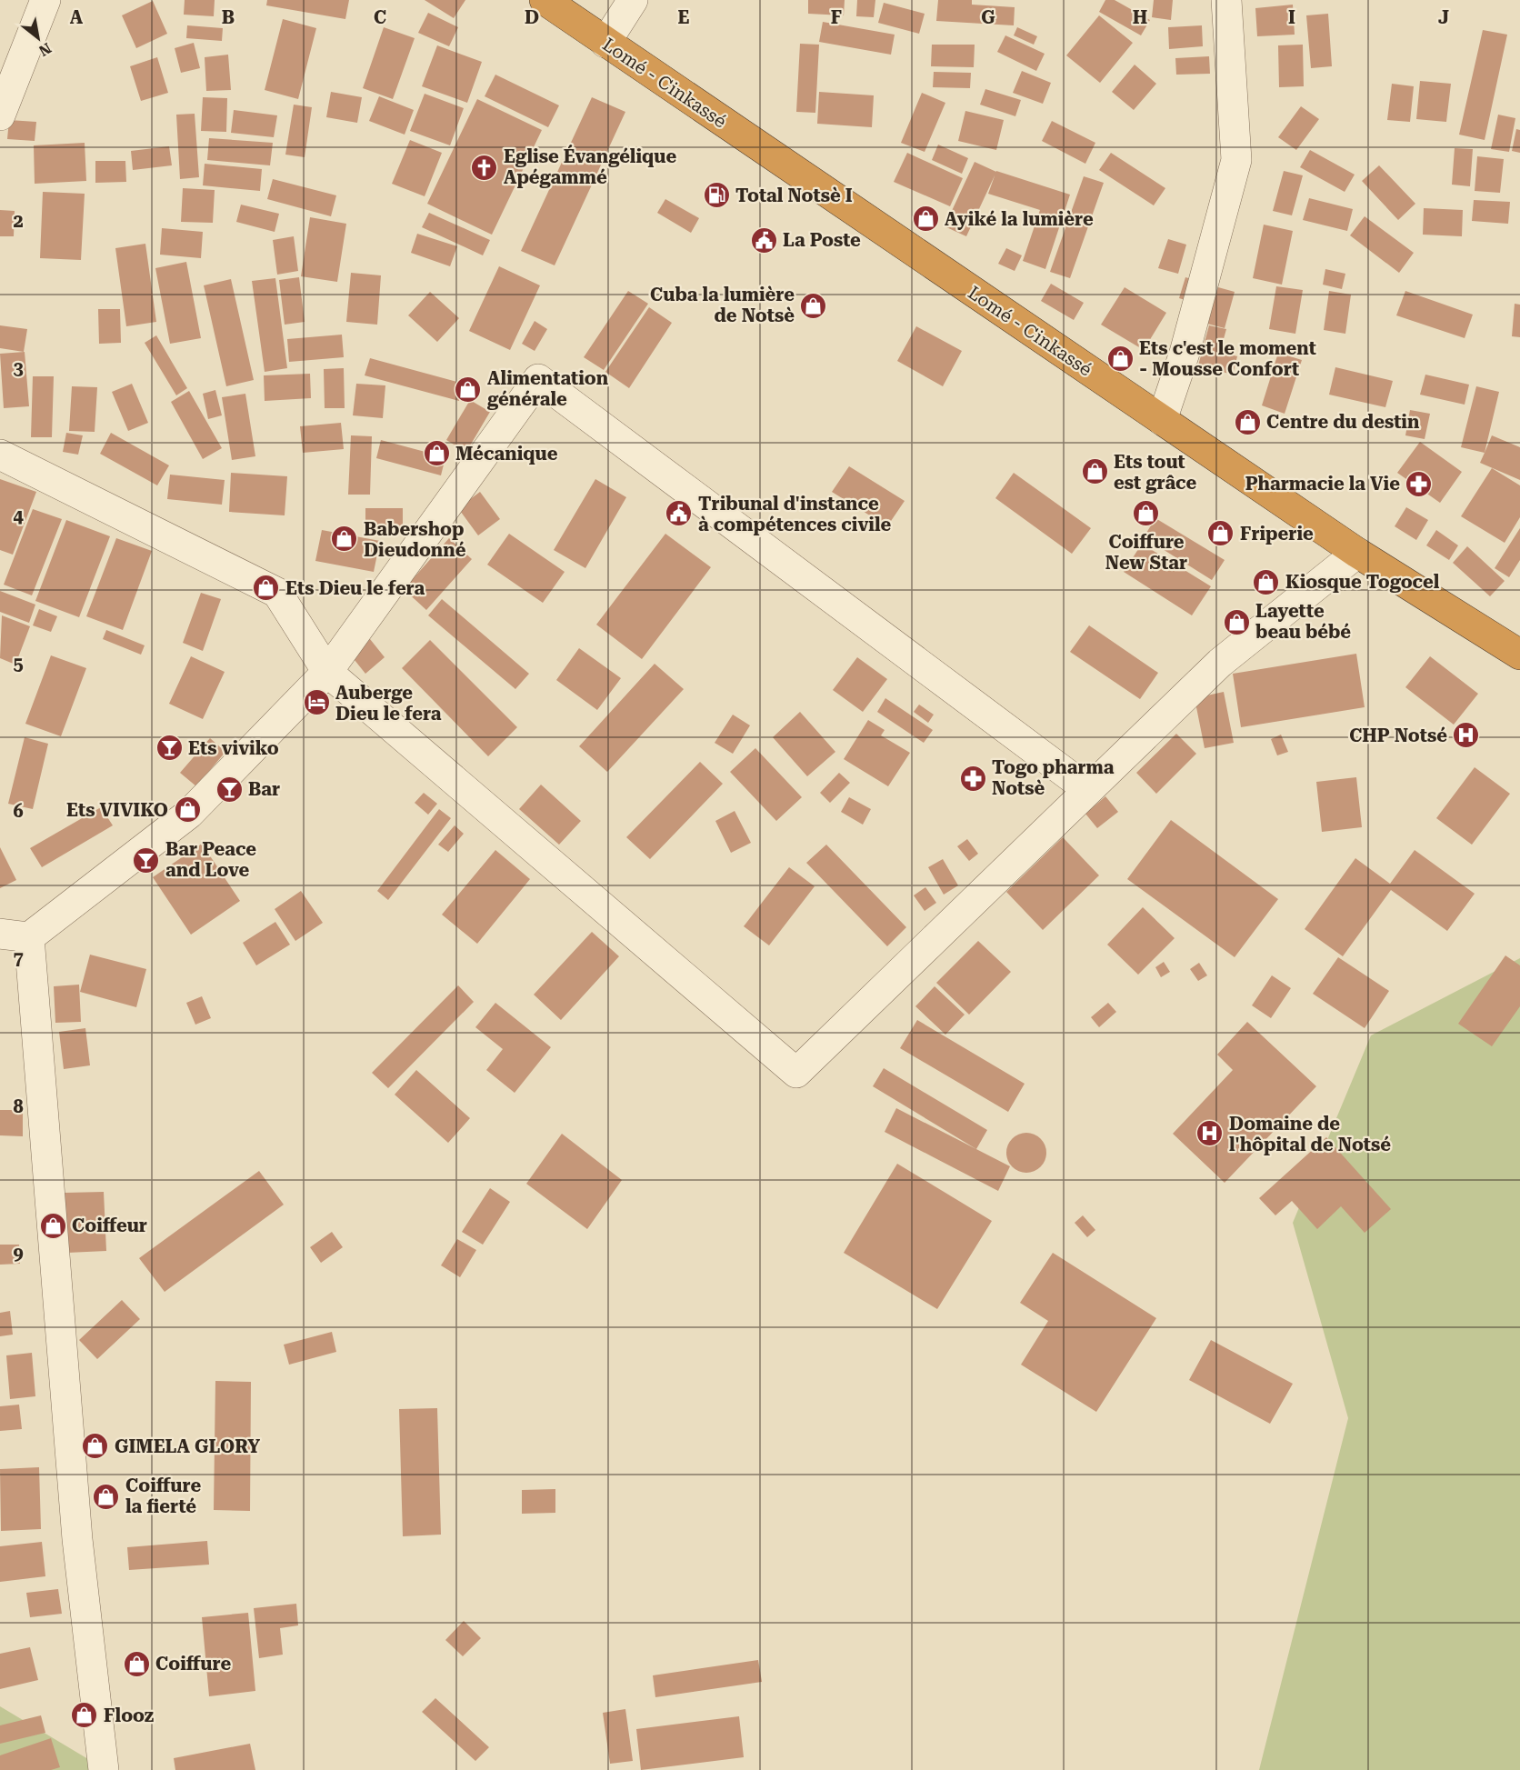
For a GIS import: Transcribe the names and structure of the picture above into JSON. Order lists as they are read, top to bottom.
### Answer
{
  "streets": {
    "highway": ["Lomé - Cinkassé"]
  },
  "places": {
    "church": ["Eglise Évangélique Apégammé"],
    "fuel station": ["Total Notsè I"],
    "shop": [
      "Ayiké la lumière",
      "Cuba la lumière de Notsè",
      "Ets c'est le moment - Mousse Confort",
      "Alimentation générale",
      "Centre du destin",
      "Mécanique",
      "Ets tout est grâce",
      "Coiffure New Star",
      "Friperie",
      "Babershop Dieudonné",
      "Kiosque Togocel",
      "Ets Dieu le fera",
      "Layette beau bébé",
      "Ets VIVIKO",
      "Coiffeur",
      "GIMELA GLORY",
      "Coiffure la fierté",
      "Coiffure",
      "Flooz"
    ],
    "public building": ["La Poste", "Tribunal d'instance à compétences civile"],
    "pharmacy": ["Pharmacie la Vie", "Togo pharma Notsè"],
    "hotel": ["Auberge Dieu le fera"],
    "hospital": ["CHP Notsé", "Domaine de l'hôpital de Notsé"],
    "bar": ["Ets viviko", "Bar", "Bar Peace and Love"]
  },
  "north": "bottom right",
  "grid": {
    "columns": [
      "A",
      "B",
      "C",
      "D",
      "E",
      "F",
      "G",
      "H",
      "I",
      "J"
    ],
    "rows": [
      "2",
      "3",
      "4",
      "5",
      "6",
      "7",
      "8",
      "9"
    ]
  }
}
